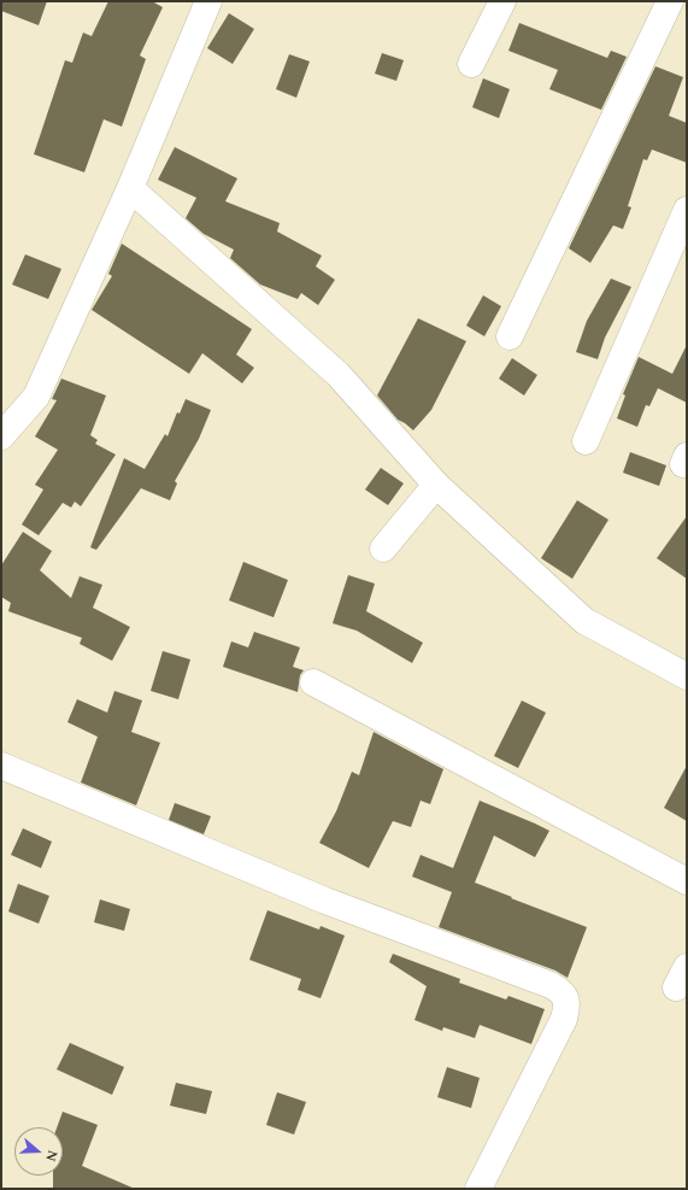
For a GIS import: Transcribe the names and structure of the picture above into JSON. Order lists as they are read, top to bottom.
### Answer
{
  "north": "right"
}
